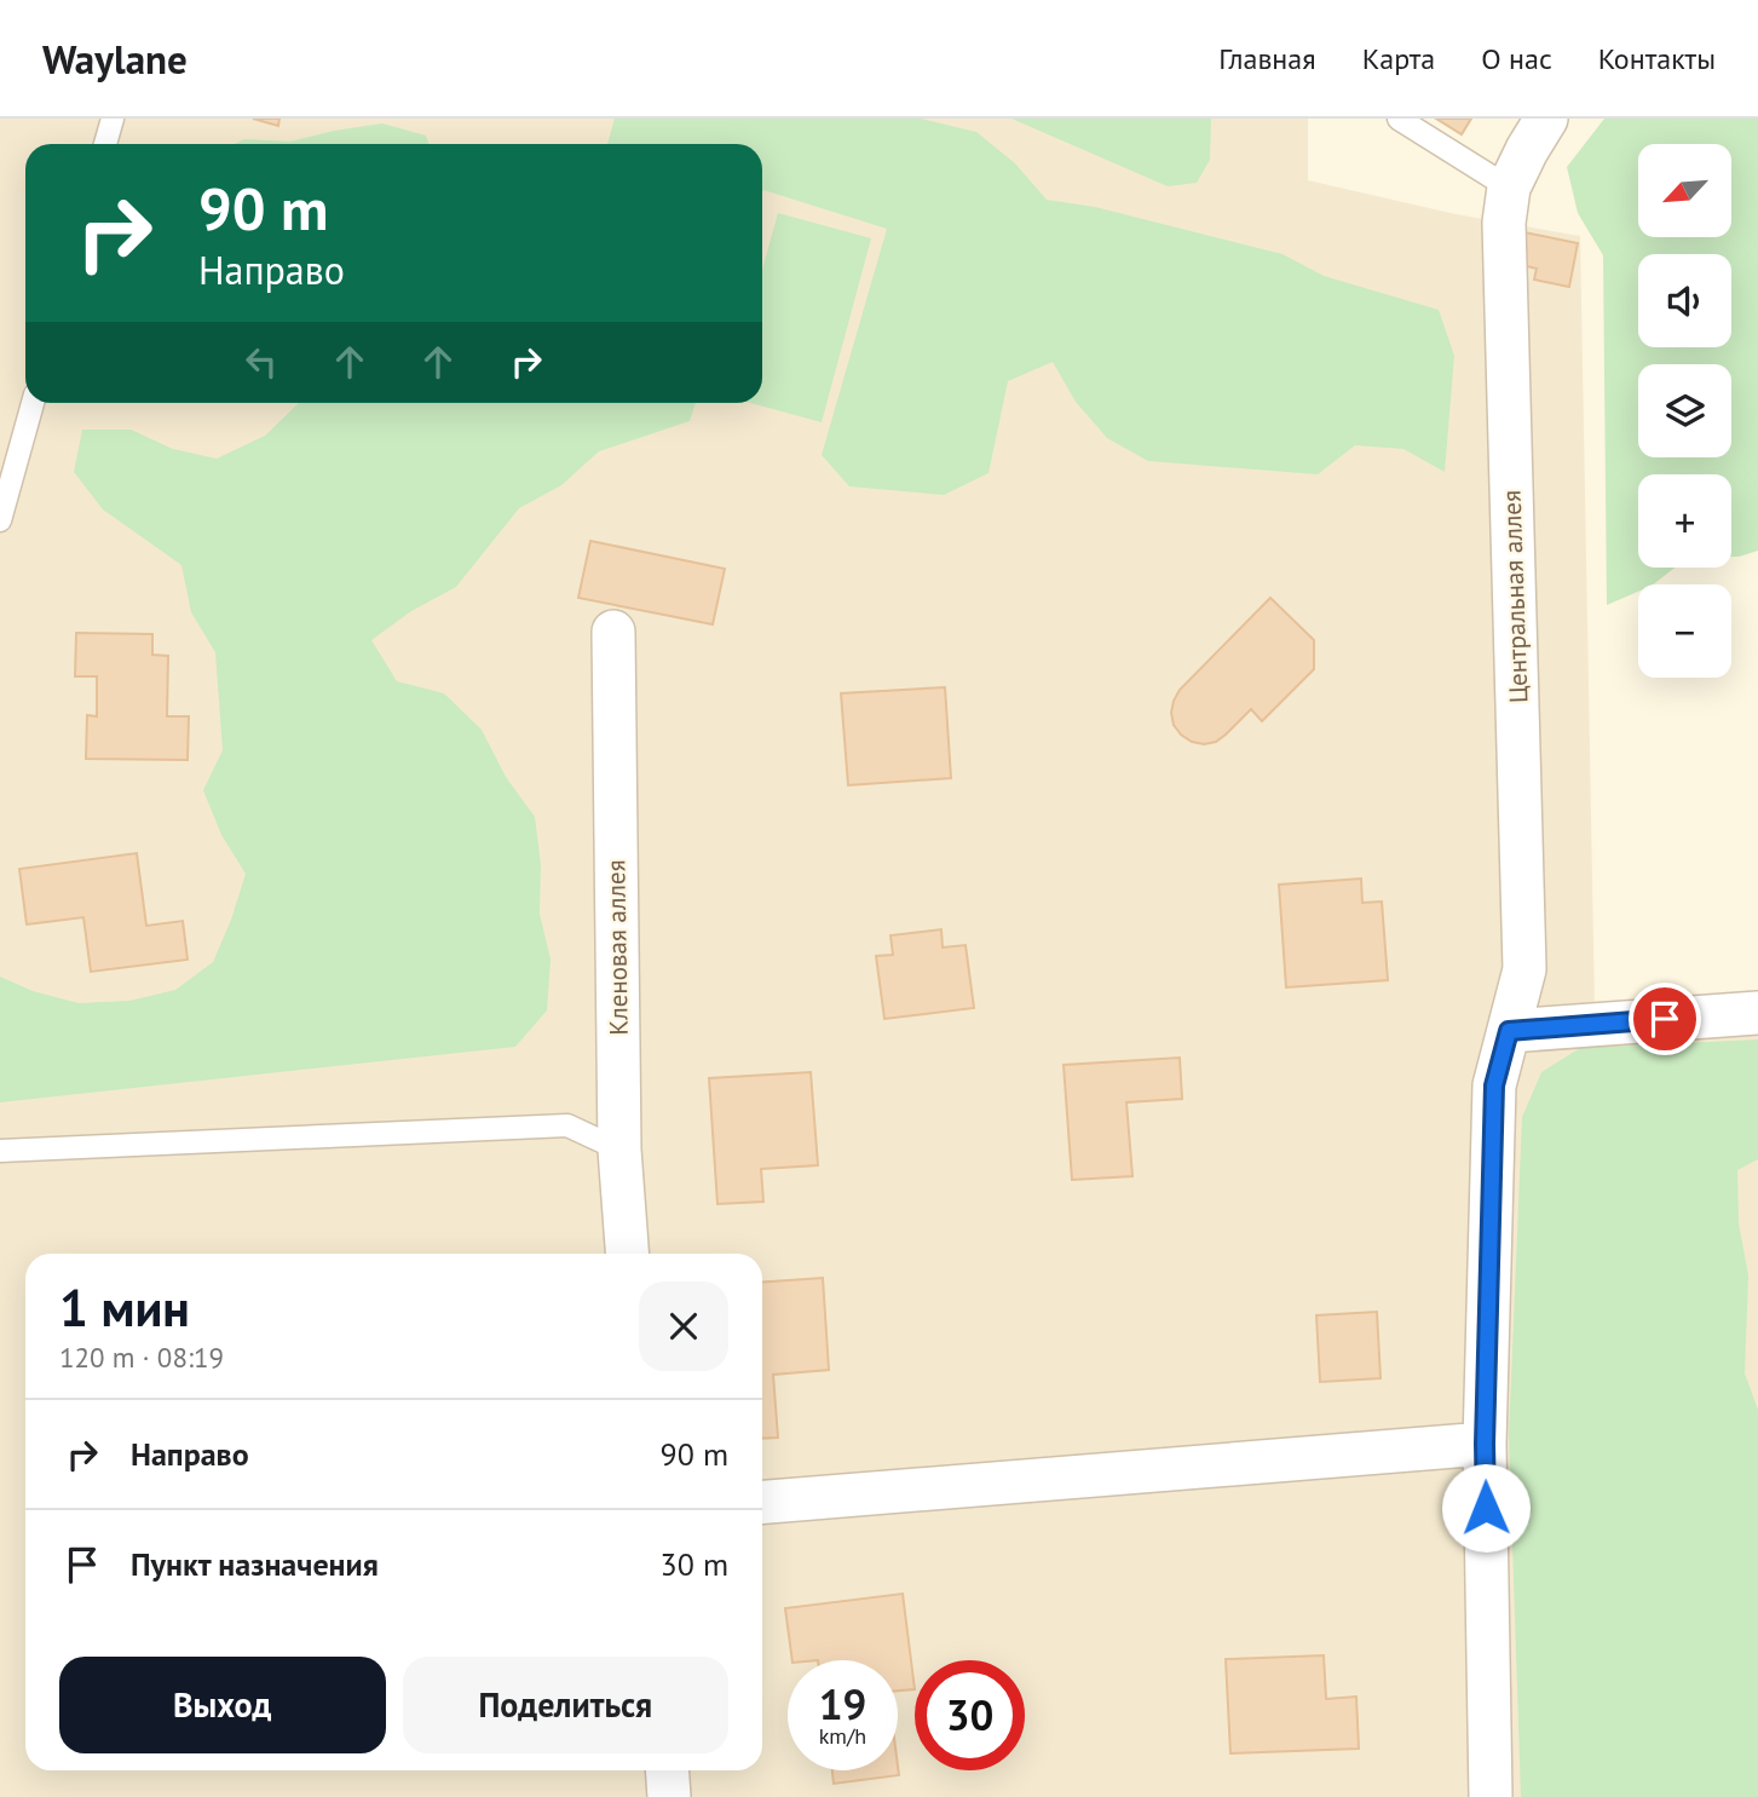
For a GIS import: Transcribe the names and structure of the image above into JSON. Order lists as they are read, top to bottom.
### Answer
{
  "streets": {
    "street": ["Центральная аллея", "Кленовая аллея"]
  },
  "north": "bottom left",
  "page": {
    "header": "Waylane",
    "nav": [
      "Главная",
      "Карта",
      "О нас",
      "Контакты"
    ],
    "map_buttons": ["+", "−"],
    "turn": ["90 m", "Направо"],
    "heading": ["1 мин", "120 m · 08:19"],
    "list": [
      {
        "name": "Направо",
        "value": "90 m"
      },
      {
        "name": "Пункт назначения",
        "value": "30 m"
      }
    ],
    "buttons": ["Выход", "Поделиться"],
    "speed": "19 km/h",
    "limit": "30"
  }
}
